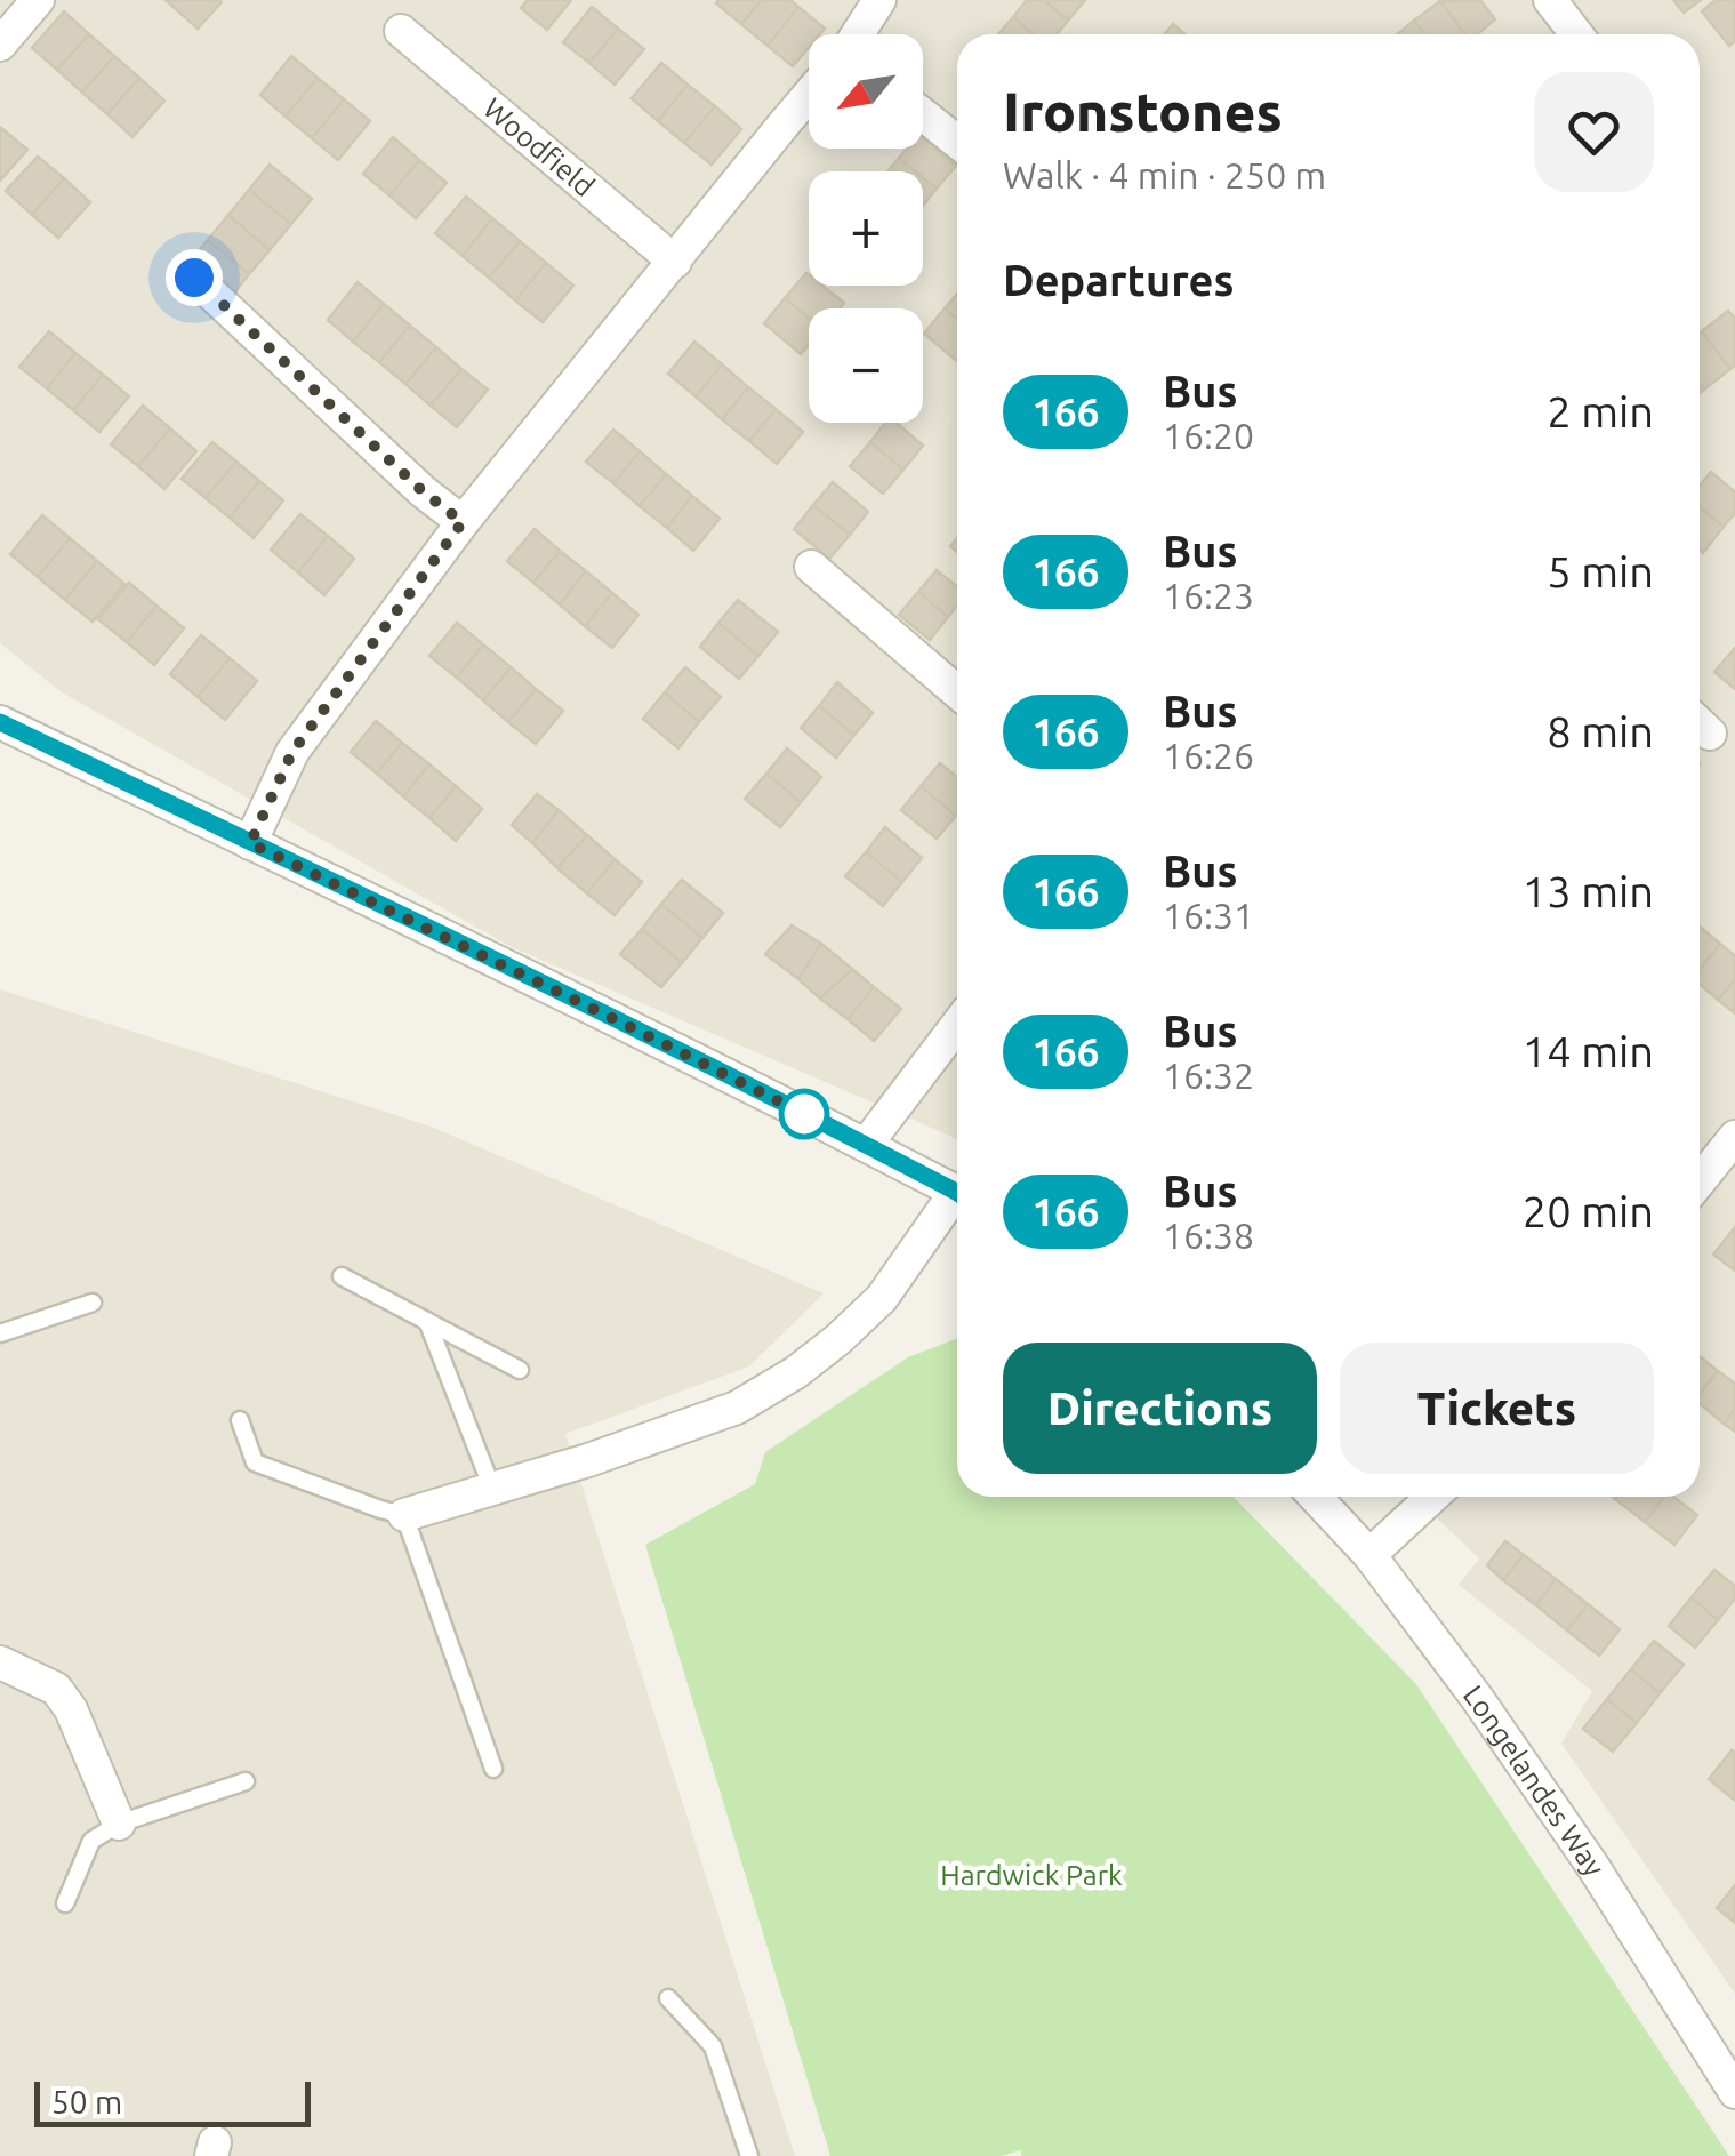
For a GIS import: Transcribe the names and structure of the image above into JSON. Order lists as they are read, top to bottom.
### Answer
{
  "streets": {
    "street": ["Woodfield", "Longelandes Way"]
  },
  "parks": ["Hardwick Park"],
  "lines": ["bus line 166"],
  "scale_bar": "50 m",
  "north": "bottom left",
  "page": {
    "map_buttons": ["+", "−"],
    "heading": [
      ["Ironstones", "Walk · 4 min · 250 m"],
      "Departures"
    ],
    "list": [
      {
        "mark": "166",
        "name": "Bus",
        "note": "16:20",
        "value": "2 min"
      },
      {
        "mark": "166",
        "name": "Bus",
        "note": "16:23",
        "value": "5 min"
      },
      {
        "mark": "166",
        "name": "Bus",
        "note": "16:26",
        "value": "8 min"
      },
      {
        "mark": "166",
        "name": "Bus",
        "note": "16:31",
        "value": "13 min"
      },
      {
        "mark": "166",
        "name": "Bus",
        "note": "16:32",
        "value": "14 min"
      },
      {
        "mark": "166",
        "name": "Bus",
        "note": "16:38",
        "value": "20 min"
      }
    ],
    "buttons": ["Directions", "Tickets"],
    "scale": "50 m"
  }
}
